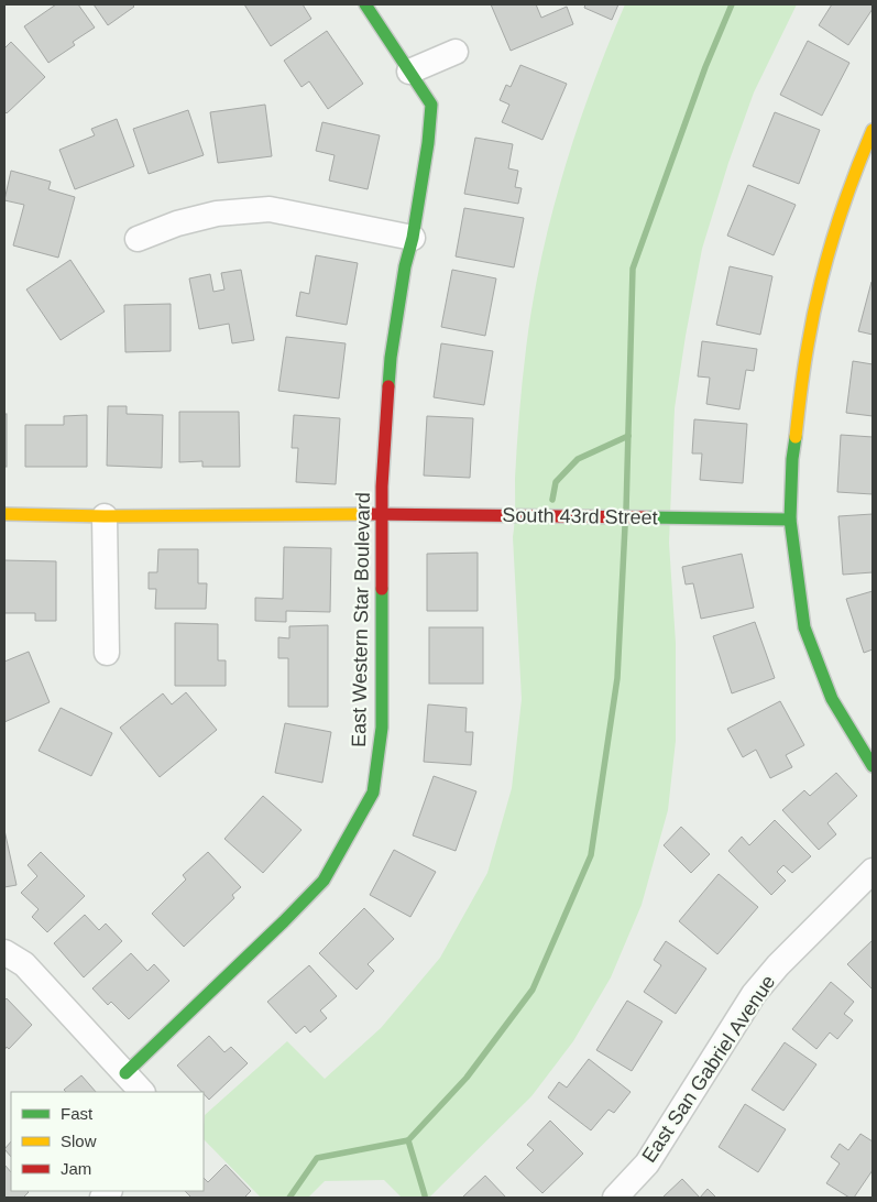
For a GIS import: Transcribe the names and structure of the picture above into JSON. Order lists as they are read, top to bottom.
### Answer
{
  "streets": {
    "street": ["South 43rd Street", "East Western Star Boulevard", "East San Gabriel Avenue"]
  },
  "crossings": [
    ["South 43rd Street", "East Western Star Boulevard"]
  ],
  "legend": ["Fast", "Slow", "Jam"]
}
